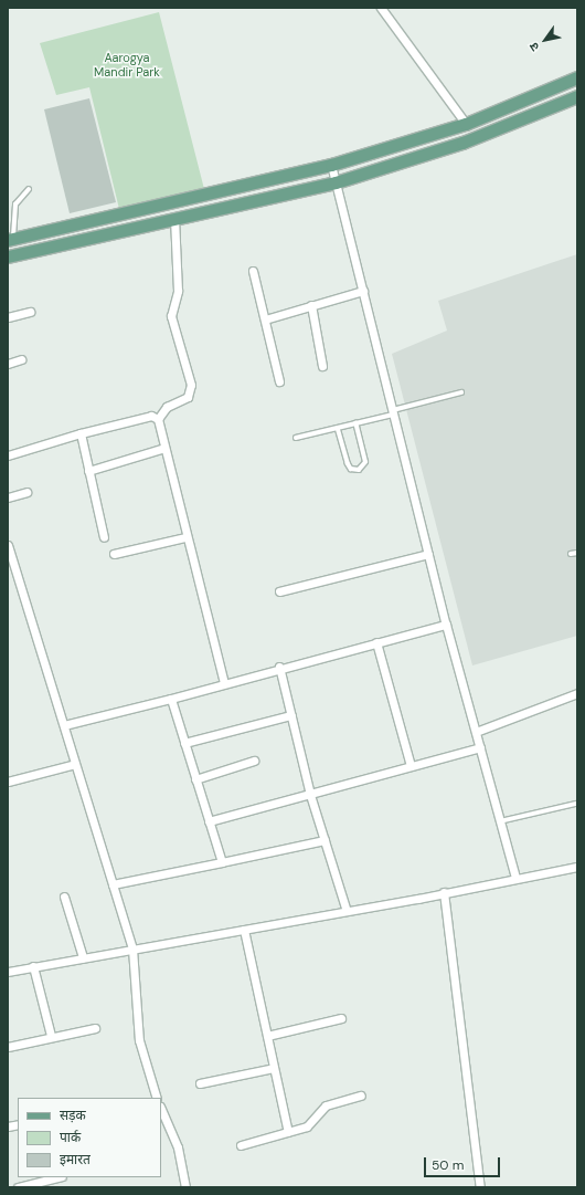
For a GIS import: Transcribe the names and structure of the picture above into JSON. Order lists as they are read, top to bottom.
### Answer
{
  "parks": ["Aarogya Mandir Park"],
  "legend": ["सड़क", "पार्क", "इमारत"],
  "scale_bar": "50 m",
  "north": "bottom left"
}
